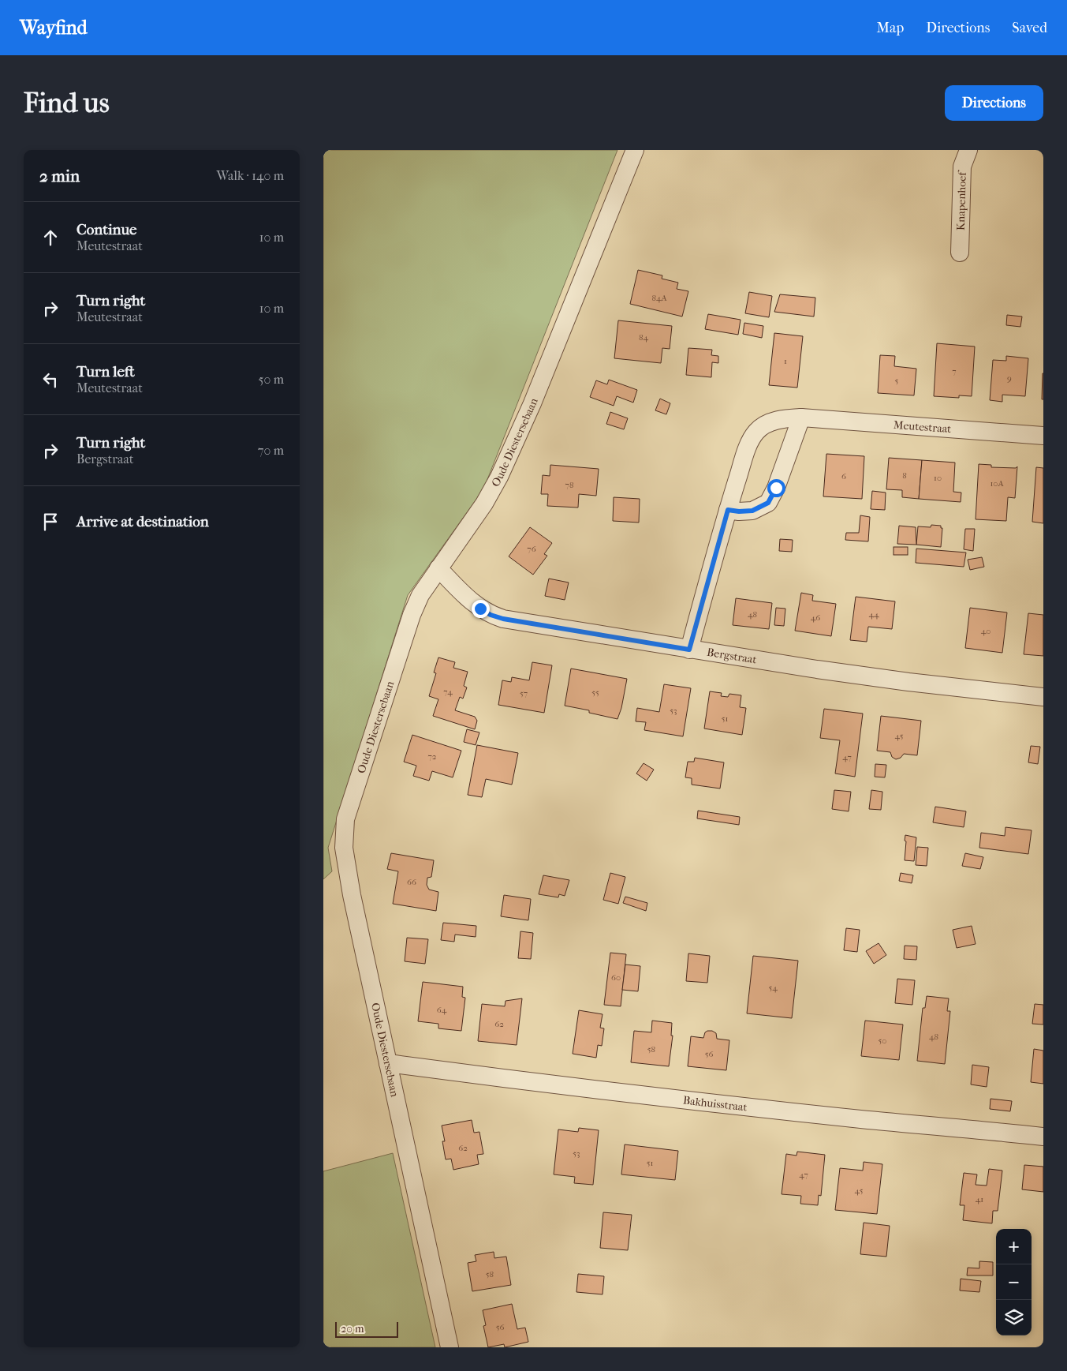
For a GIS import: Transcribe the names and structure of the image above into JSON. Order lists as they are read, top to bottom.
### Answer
{
  "streets": {
    "street": [
      "Knapenhoef",
      "Meutestraat",
      "Oude Diestersebaan",
      "Bergstraat",
      "Bakhuisstraat"
    ]
  },
  "crossings": [
    ["Meutestraat", "Bergstraat"],
    ["Oude Diestersebaan", "Bergstraat"],
    ["Oude Diestersebaan", "Bakhuisstraat"]
  ],
  "house_numbers": [
    "84A",
    "84",
    "1",
    "7",
    "9",
    "5",
    "8",
    "6",
    "10",
    "10A",
    "78",
    "76",
    "48",
    "44",
    "46",
    "40",
    "74",
    "55",
    "57",
    "53",
    "51",
    "45",
    "72",
    "47",
    "66",
    "60",
    "54",
    "64",
    "62",
    "48",
    "50",
    "58",
    "56",
    "62",
    "53",
    "51",
    "47",
    "45",
    "41",
    "58",
    "56"
  ],
  "scale_bar": "20 m",
  "page": {
    "header": "Wayfind",
    "nav": ["Map", "Directions", "Saved"],
    "buttons": "Directions",
    "title": "Find us",
    "heading": ["2 min", "Walk · 140 m"],
    "list": [
      ["Continue", "Meutestraat", "10 m"],
      ["Turn right", "Meutestraat", "10 m"],
      ["Turn left", "Meutestraat", "50 m"],
      ["Turn right", "Bergstraat", "70 m"],
      "Arrive at destination"
    ],
    "map_buttons": ["+", "−"],
    "scale": "20 m"
  }
}
